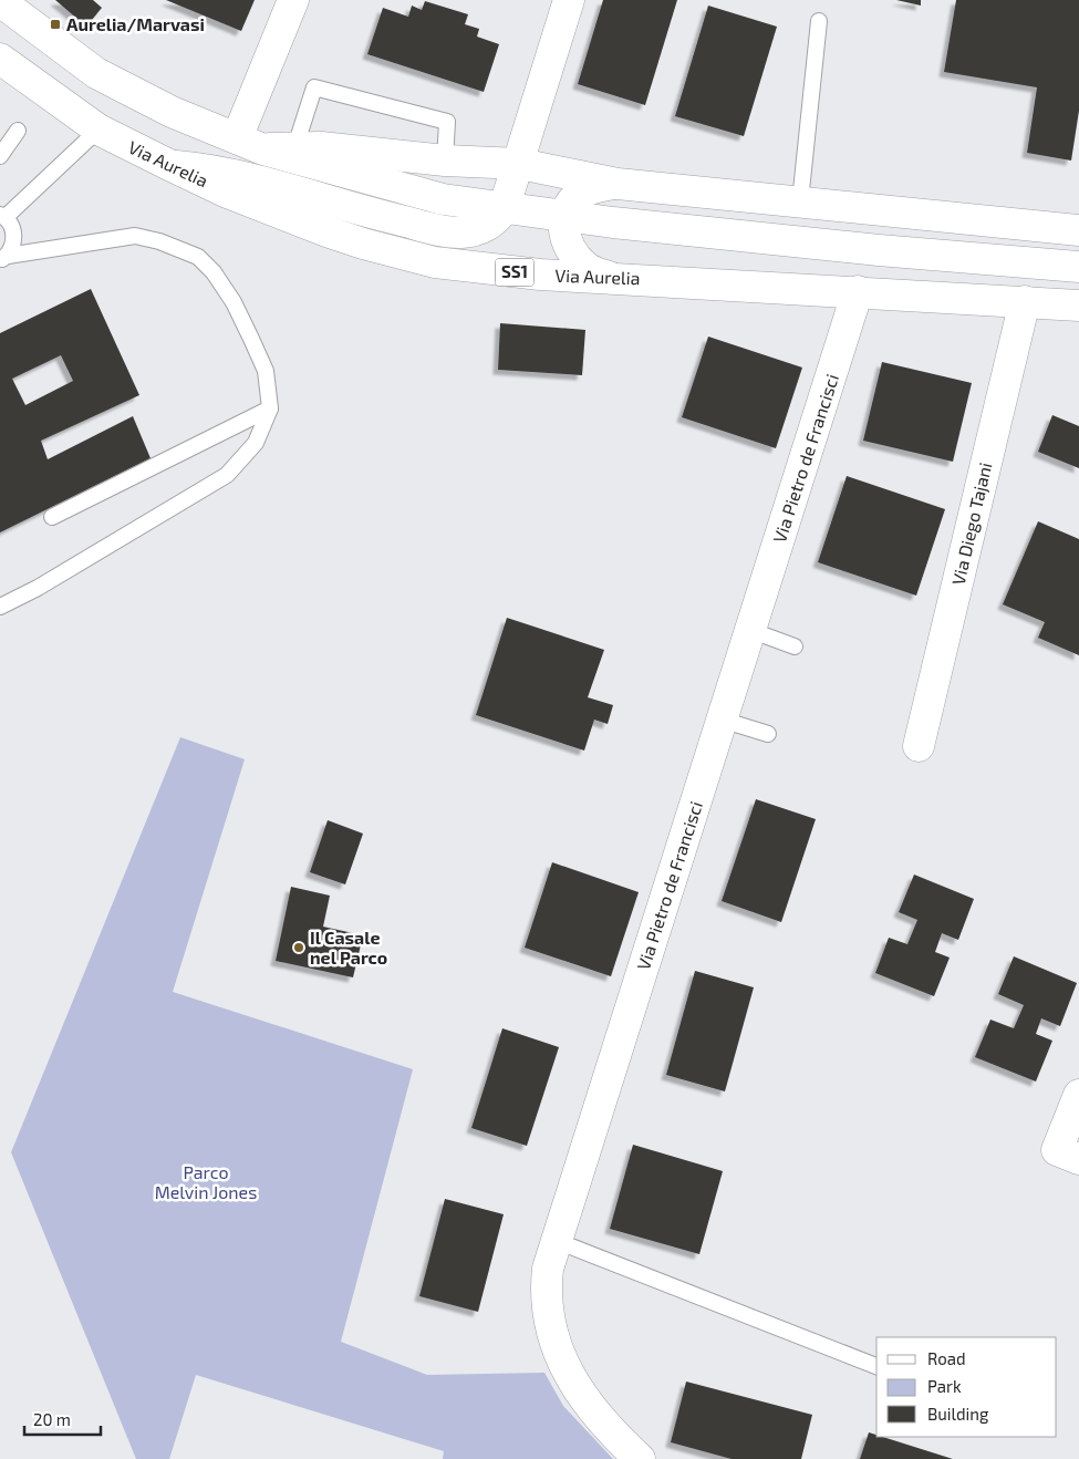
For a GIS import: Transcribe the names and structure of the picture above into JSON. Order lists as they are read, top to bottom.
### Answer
{
  "streets": {
    "street": [
      "Via Aurelia",
      "SS1",
      "Via Pietro de Francisci",
      "Via Diego Tajani"
    ]
  },
  "crossings": [
    ["Via Aurelia", "Via Pietro de Francisci"],
    ["Via Aurelia", "Via Diego Tajani"]
  ],
  "parks": ["Parco Melvin Jones"],
  "places": {
    "transit": ["Aurelia/Marvasi"],
    "other": ["Il Casale nel Parco"]
  },
  "legend": ["Road", "Park", "Building"],
  "scale_bar": "20 m"
}
